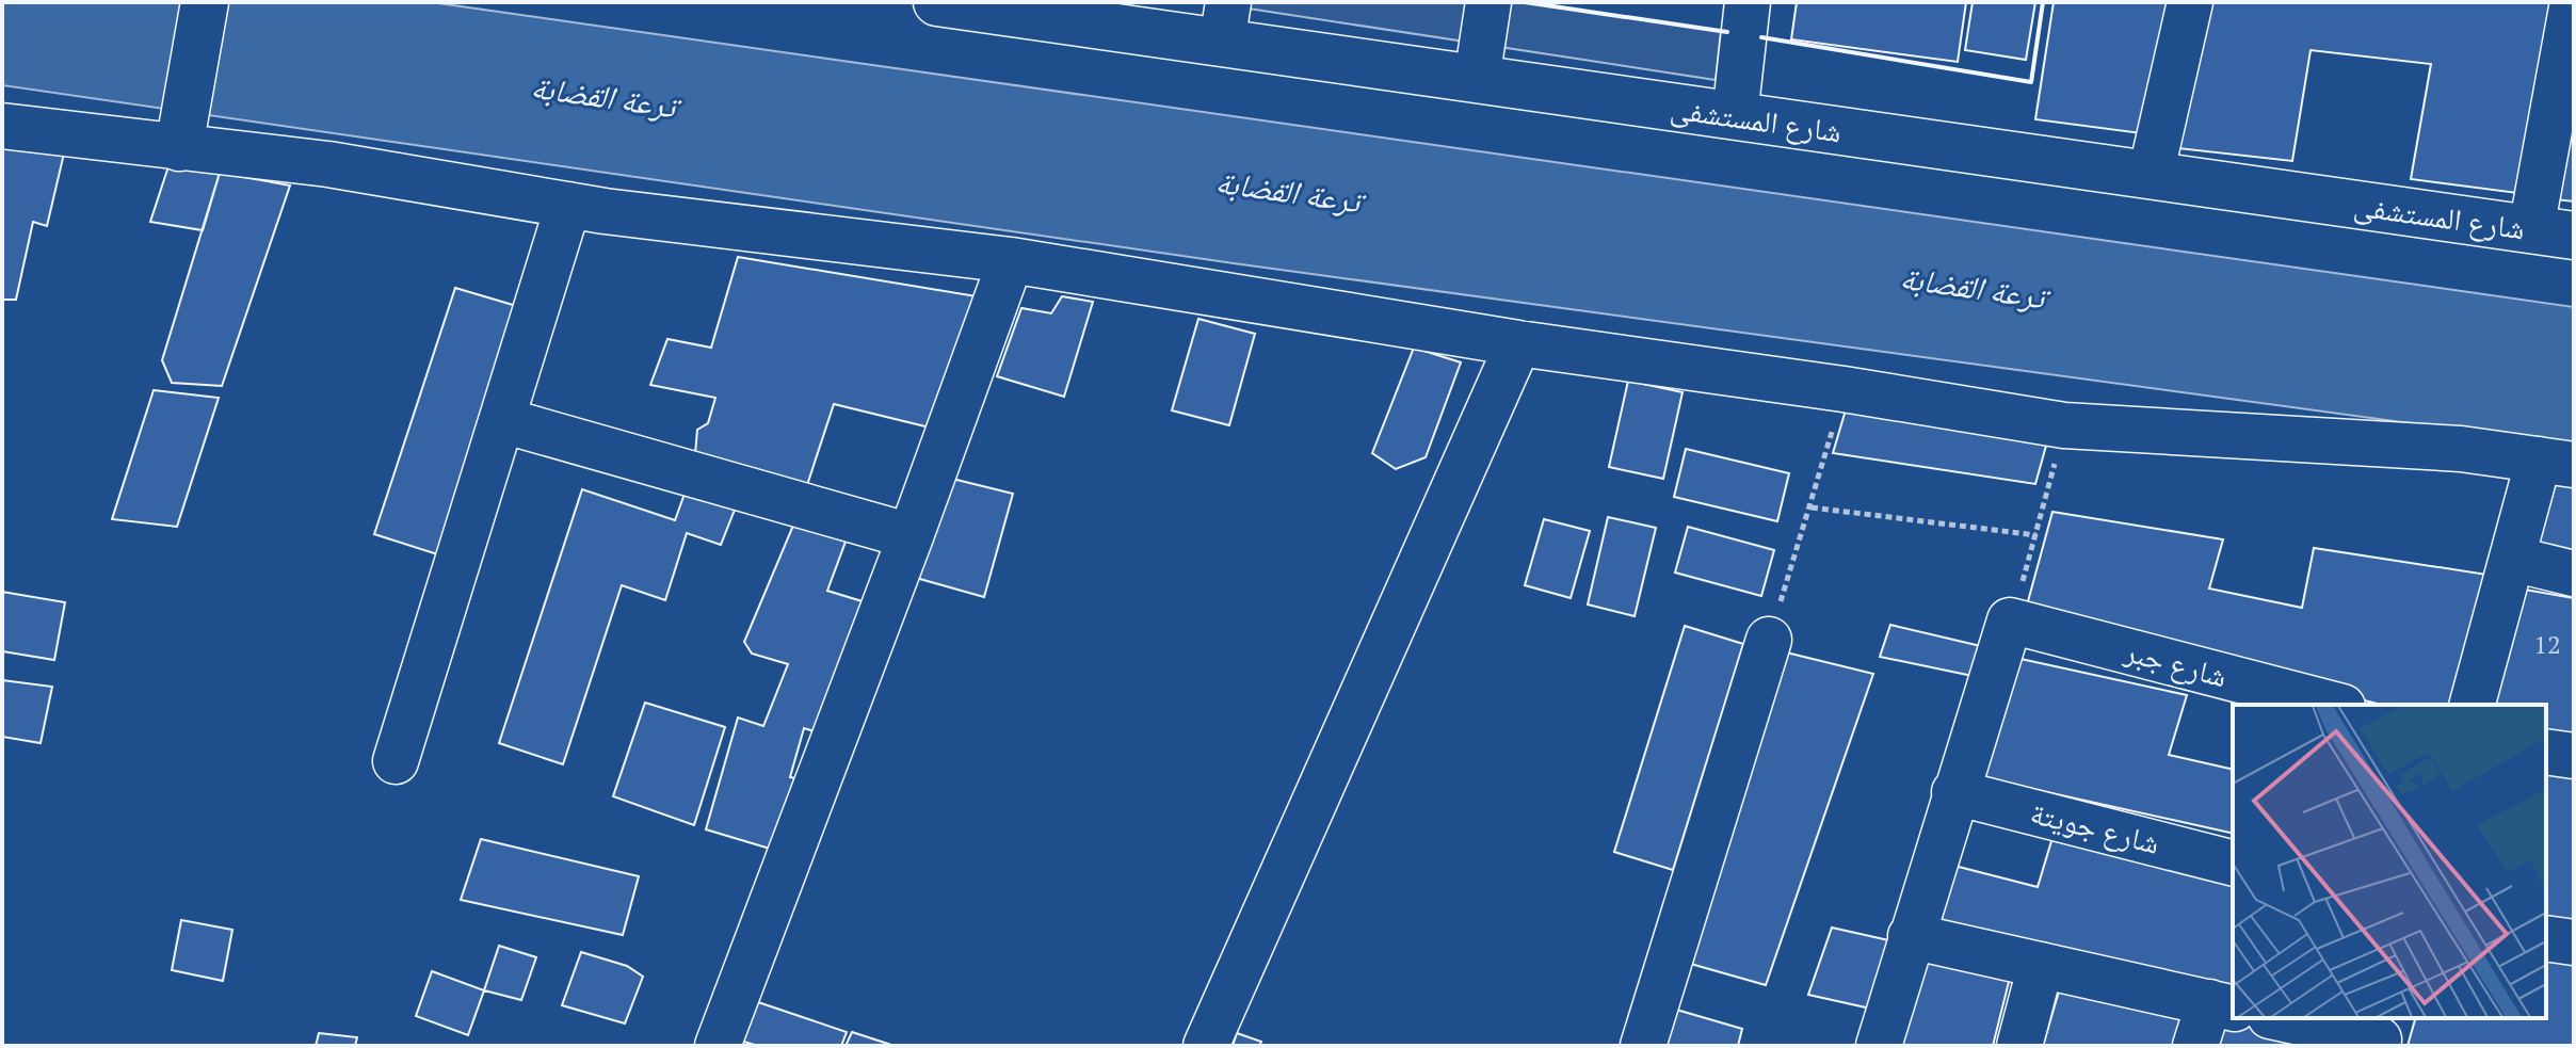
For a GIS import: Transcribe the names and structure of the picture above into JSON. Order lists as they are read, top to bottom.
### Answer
{
  "streets": {
    "main road": ["شارع المستشفى"],
    "street": ["شارع جبر", "شارع جويتة"]
  },
  "water": ["ترعة القضابة"],
  "house_numbers": ["12"]
}
